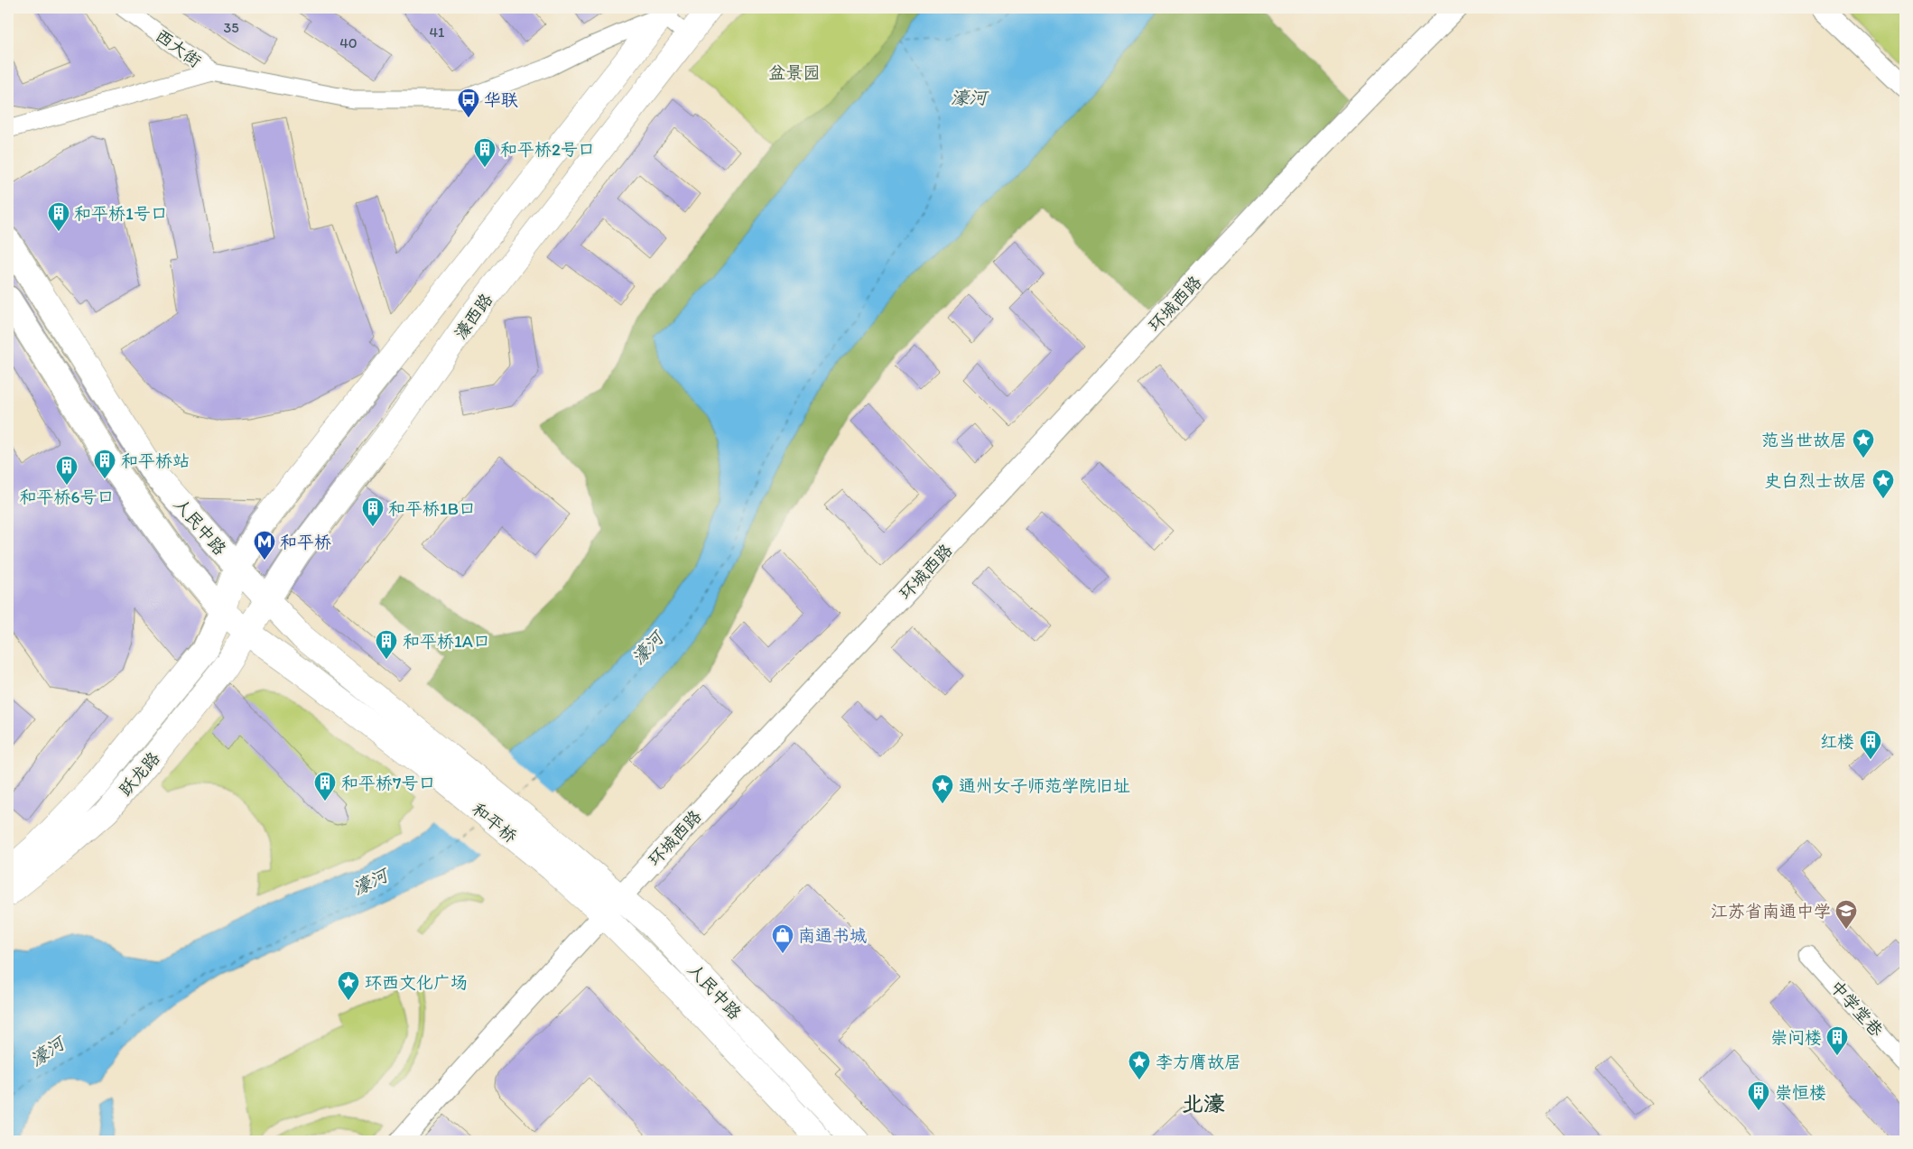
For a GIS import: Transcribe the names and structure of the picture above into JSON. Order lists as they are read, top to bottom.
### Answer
{
  "streets": {
    "main road": [
      "濠西路",
      "人民中路",
      "跃龙路",
      "和平桥"
    ],
    "street": ["西大街", "环城西路", "中学堂巷"]
  },
  "crossings": [
    ["环城西路", "人民中路"],
    ["濠西路", "人民中路"],
    ["濠西路", "跃龙路"],
    ["人民中路", "跃龙路"],
    ["人民中路", "和平桥"]
  ],
  "districts": ["北濠"],
  "water": ["濠河"],
  "parks": ["盆景园"],
  "places": {
    "bus stop": ["华联"],
    "building": [
      "和平桥2号口",
      "和平桥1号口",
      "和平桥站",
      "和平桥6号口",
      "和平桥1B口",
      "和平桥1A口",
      "红楼",
      "和平桥7号口",
      "崇问楼",
      "崇恒楼"
    ],
    "place": [
      "范当世故居",
      "史白烈士故居",
      "通州女子师范学院旧址",
      "环西文化广场",
      "李方膺故居"
    ],
    "metro station": ["和平桥"],
    "school or university": ["江苏省南通中学"],
    "shop": ["南通书城"]
  },
  "house_numbers": ["35", "41", "40"]
}
